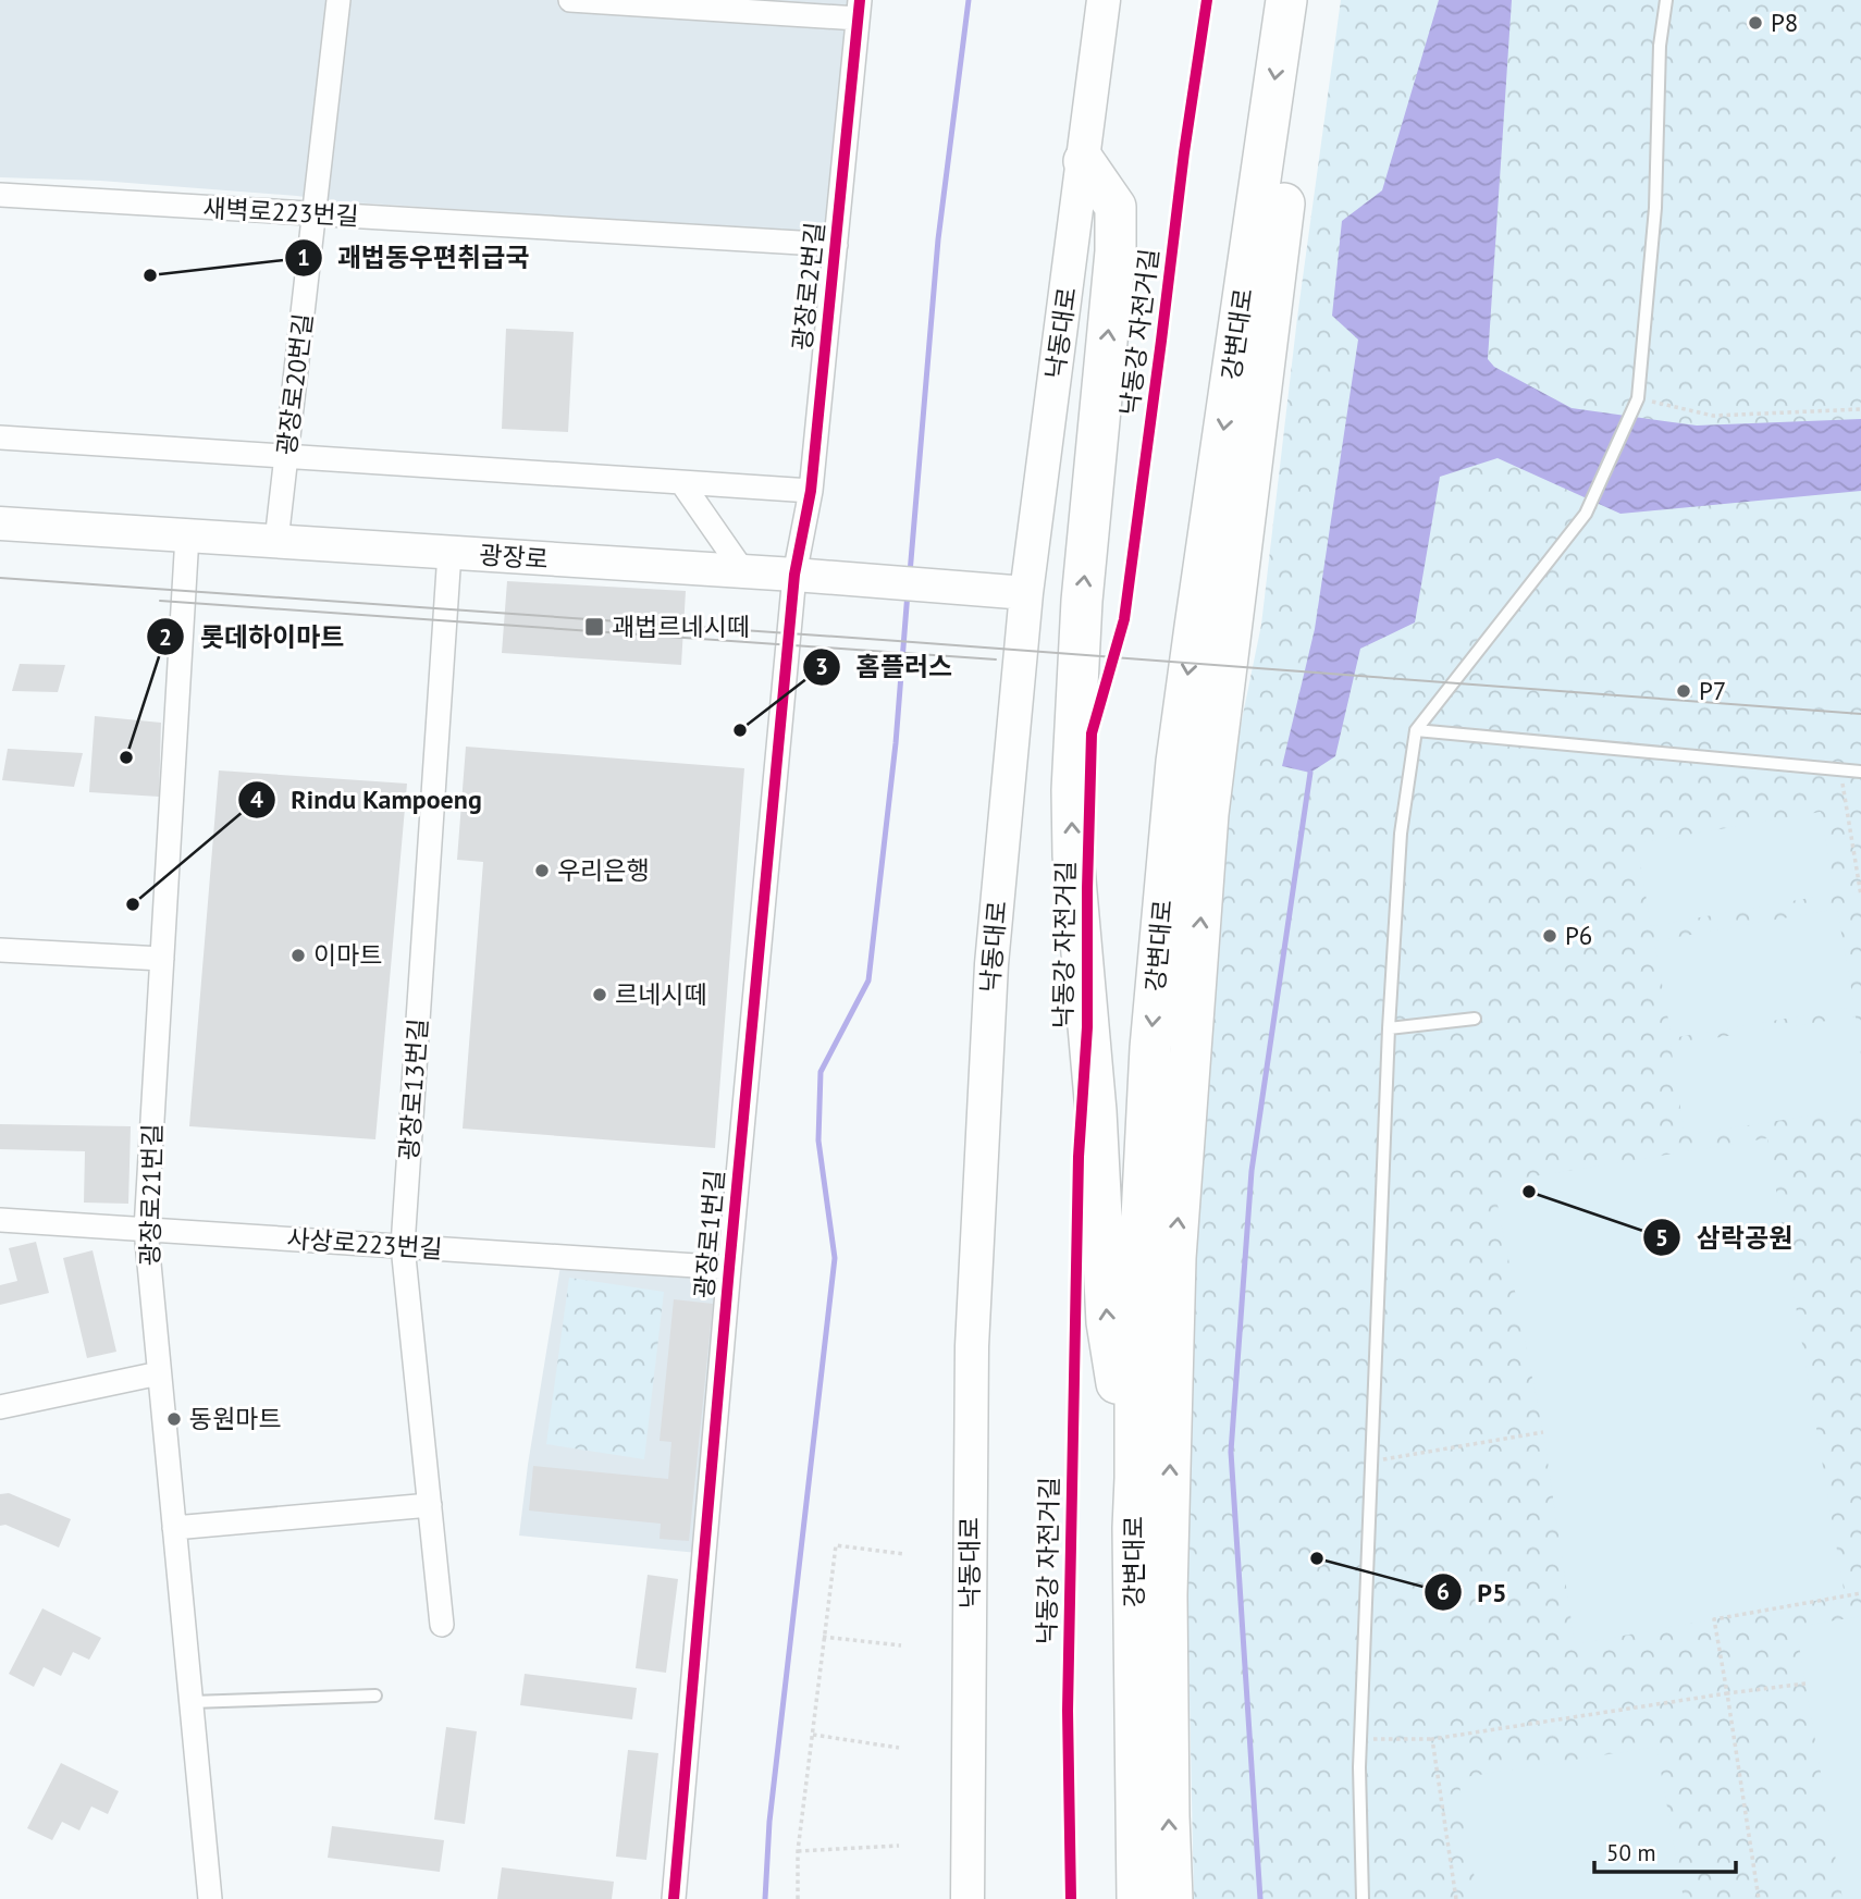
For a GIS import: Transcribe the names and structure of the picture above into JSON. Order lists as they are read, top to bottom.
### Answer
{
  "streets": {
    "highway": ["강변대로"],
    "main road": ["낙동대로", "광장로"],
    "street": [
      "새벽로223번길",
      "광장로2번길",
      "광장로20번길",
      "광장로13번길",
      "광장로21번길",
      "광장로1번길",
      "사상로223번길"
    ],
    "cycle path": ["낙동강 자전거길"]
  },
  "crossings": [
    ["새벽로223번길", "광장로2번길"],
    ["새벽로223번길", "광장로20번길"],
    ["광장로2번길", "광장로"],
    ["광장로2번길", "광장로1번길"],
    ["낙동대로", "광장로"],
    ["광장로20번길", "광장로"],
    ["광장로", "광장로13번길"],
    ["광장로", "광장로21번길"],
    ["광장로", "광장로1번길"],
    ["광장로13번길", "사상로223번길"],
    ["광장로21번길", "사상로223번길"],
    ["광장로1번길", "사상로223번길"]
  ],
  "places": {
    "other": [
      "P8",
      "괘법동우편취급국",
      "P7",
      "홈플러스",
      "롯데하이마트",
      "우리은행",
      "Rindu Kampoeng",
      "P6",
      "이마트",
      "르네시떼",
      "삼락공원",
      "동원마트",
      "P5"
    ],
    "transit": ["괘법르네시떼"]
  },
  "scale_bar": "50 m"
}
